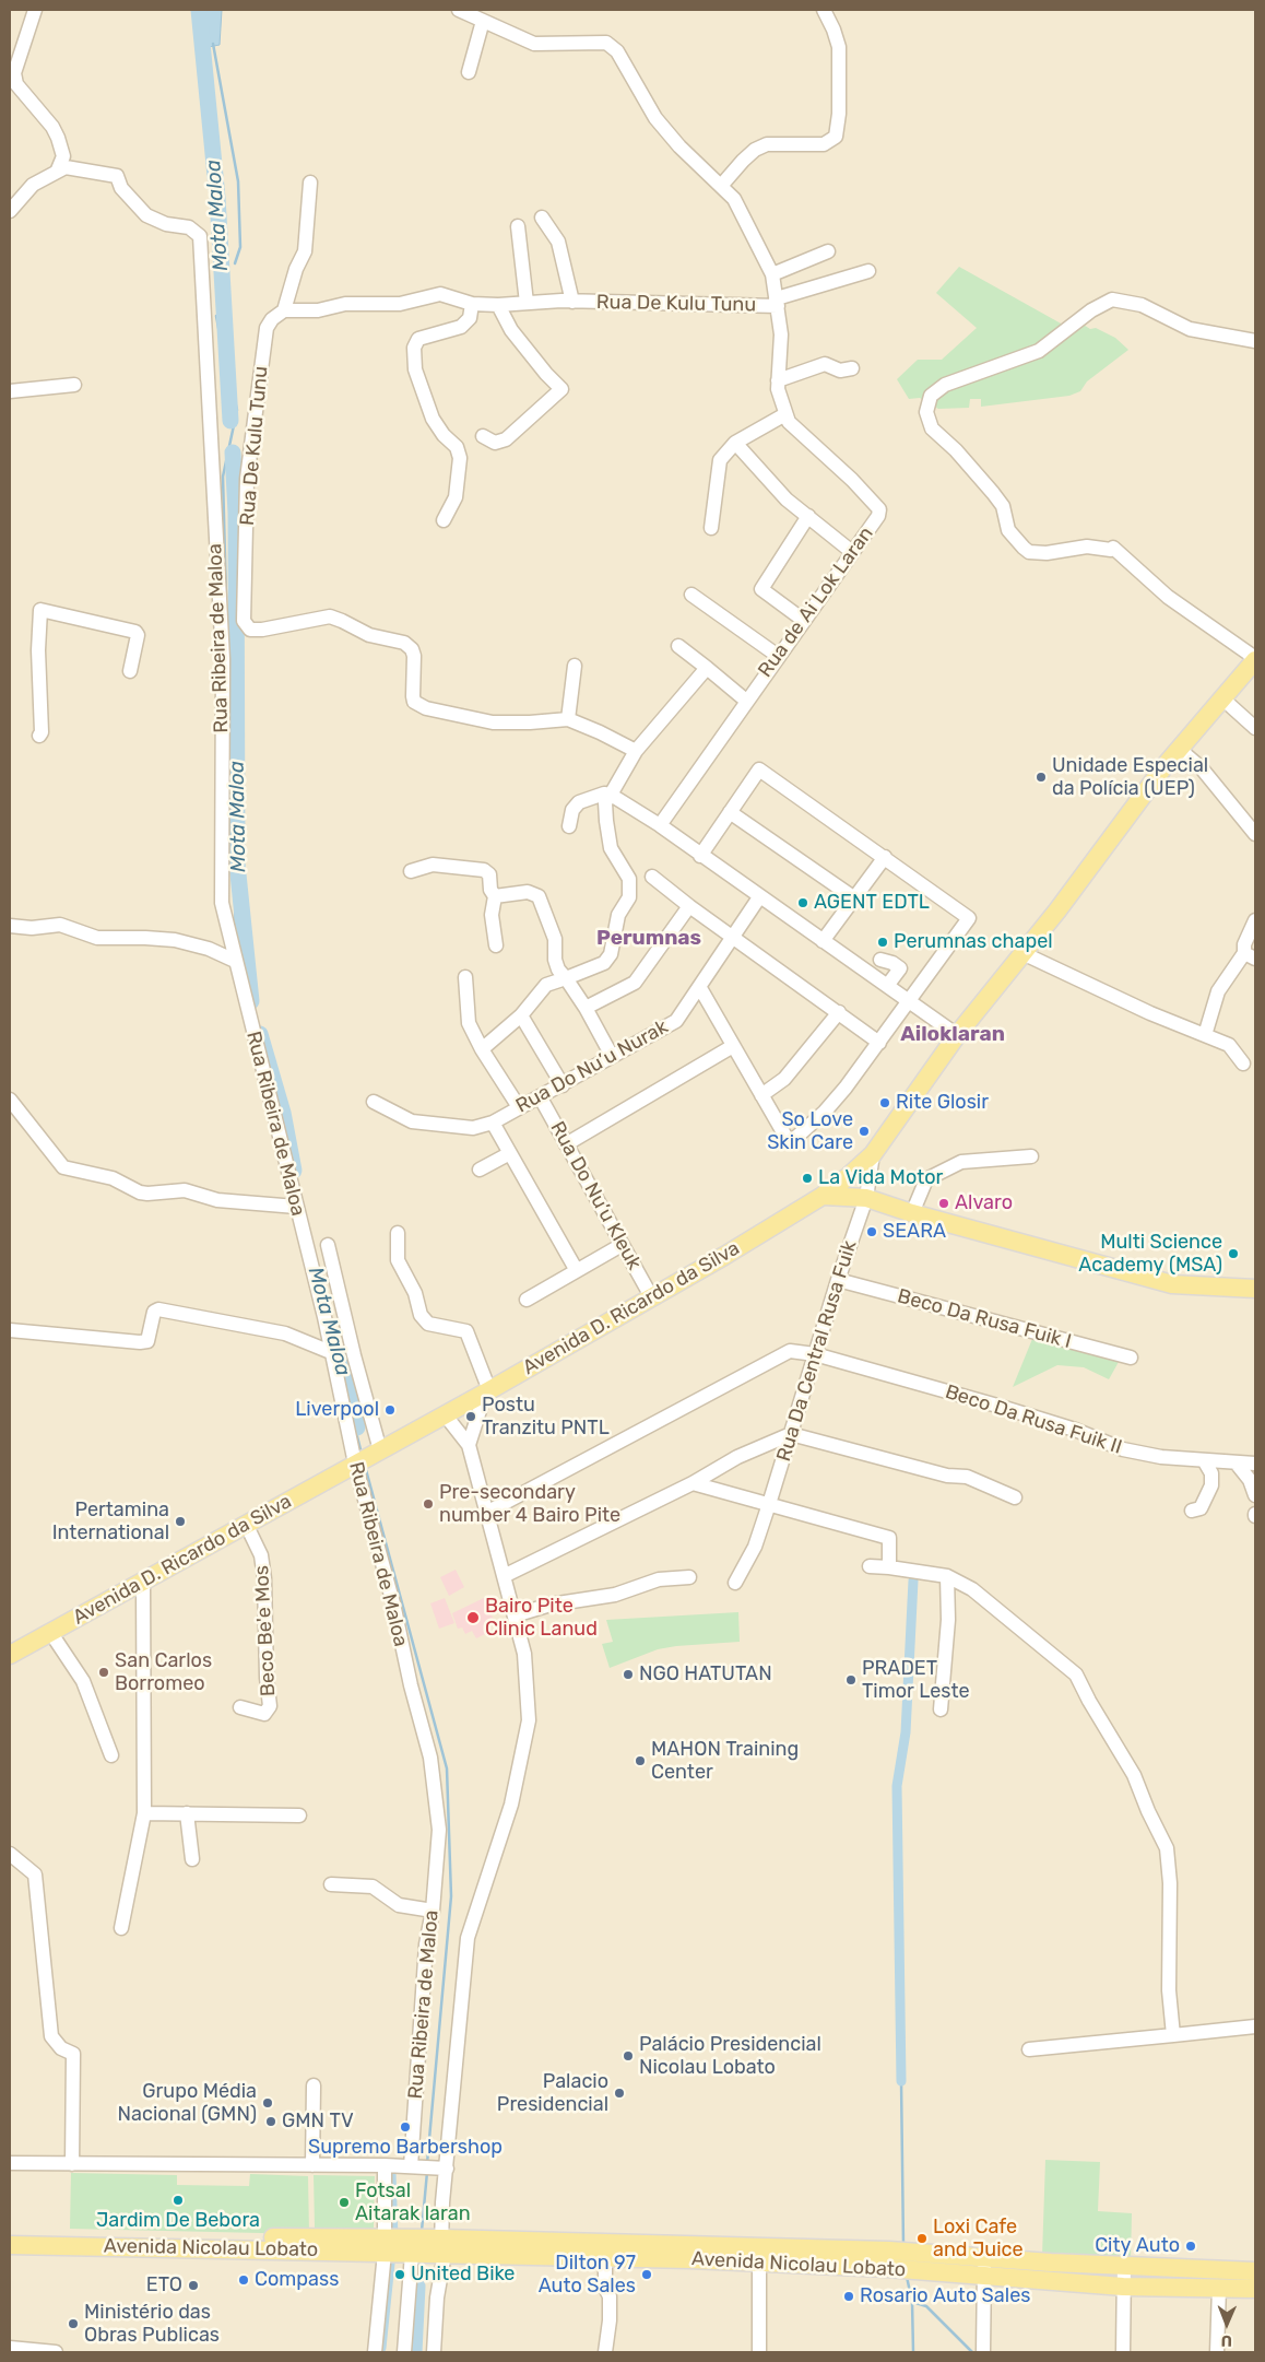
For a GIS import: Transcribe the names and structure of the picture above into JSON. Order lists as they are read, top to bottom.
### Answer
{
  "streets": {
    "main road": ["Avenida D. Ricardo da Silva", "Avenida Nicolau Lobato"],
    "street": [
      "Rua De Kulu Tunu",
      "Rua de Ai Lok Laran",
      "Rua Ribeira de Maloa",
      "Rua Do Nu’u Nurak",
      "Rua Do Nu’u Kleuk",
      "Beco Da Rusa Fuik I",
      "Rua Da Central Rusa Fuik",
      "Beco Da Rusa Fuik II",
      "Beco Be'e Mos"
    ]
  },
  "crossings": [
    ["Rua De Kulu Tunu", "Rua de Ai Lok Laran"],
    ["Rua Ribeira de Maloa", "Avenida D. Ricardo da Silva"],
    ["Rua Do Nu’u Nurak", "Rua Do Nu’u Kleuk"],
    ["Rua Do Nu’u Kleuk", "Avenida D. Ricardo da Silva"],
    ["Avenida D. Ricardo da Silva", "Rua Da Central Rusa Fuik"],
    ["Avenida D. Ricardo da Silva", "Beco Be'e Mos"],
    ["Beco Da Rusa Fuik I", "Rua Da Central Rusa Fuik"],
    ["Rua Da Central Rusa Fuik", "Beco Da Rusa Fuik II"]
  ],
  "districts": ["Perumnas", "Ailoklaran"],
  "water": ["Mota Maloa"],
  "places": [
    "Unidade Especial da Polícia (UEP)",
    "AGENT EDTL",
    "Perumnas chapel",
    "Rite Glosir",
    "So Love Skin Care",
    "La Vida Motor",
    "Alvaro",
    "SEARA",
    "Multi Science Academy (MSA)",
    "Liverpool",
    "Postu Tranzitu PNTL",
    "Pre-secondary number 4 Bairo Pite",
    "Pertamina International",
    "Bairo Pite Clinic Lanud",
    "San Carlos Borromeo",
    "NGO HATUTAN",
    "PRADET Timor Leste",
    "MAHON Training Center",
    "Palácio Presidencial Nicolau Lobato",
    "Palacio Presidencial",
    "Grupo Média Nacional (GMN)",
    "GMN TV",
    "Supremo Barbershop",
    "Jardim De Bebora",
    "Fotsal Aitarak laran",
    "Loxi Cafe and Juice",
    "City Auto",
    "United Bike",
    "Dilton 97 Auto Sales",
    "Compass",
    "ETO",
    "Rosario Auto Sales",
    "Ministério das Obras Publicas"
  ],
  "north": "bottom"
}
